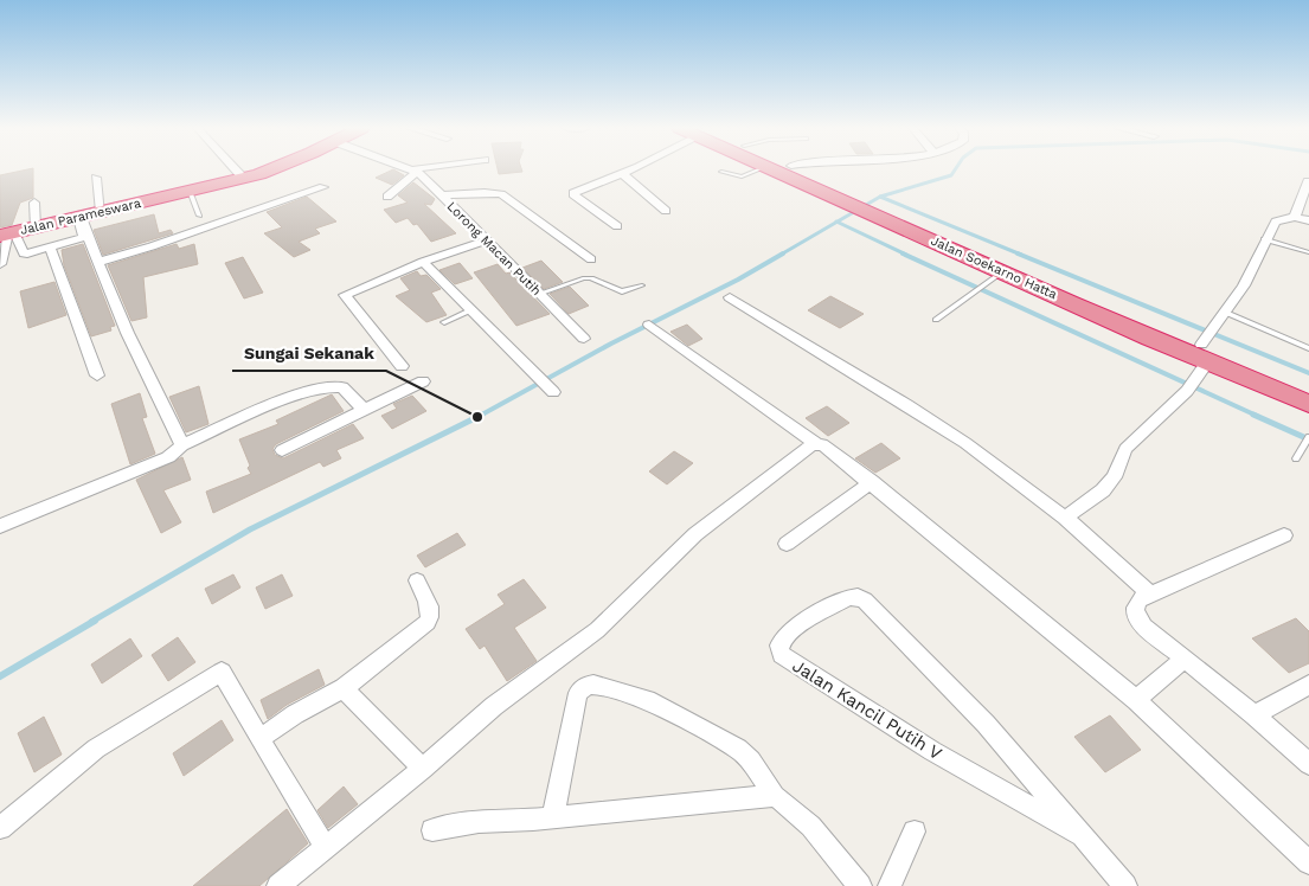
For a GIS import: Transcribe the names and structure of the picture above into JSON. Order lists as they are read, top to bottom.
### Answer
{
  "streets": {
    "highway": ["Jalan Parameswara", "Jalan Soekarno Hatta"],
    "street": ["Lorong Macan Putih", "Jalan Kancil Putih V"]
  },
  "places": ["Sungai Sekanak"]
}
